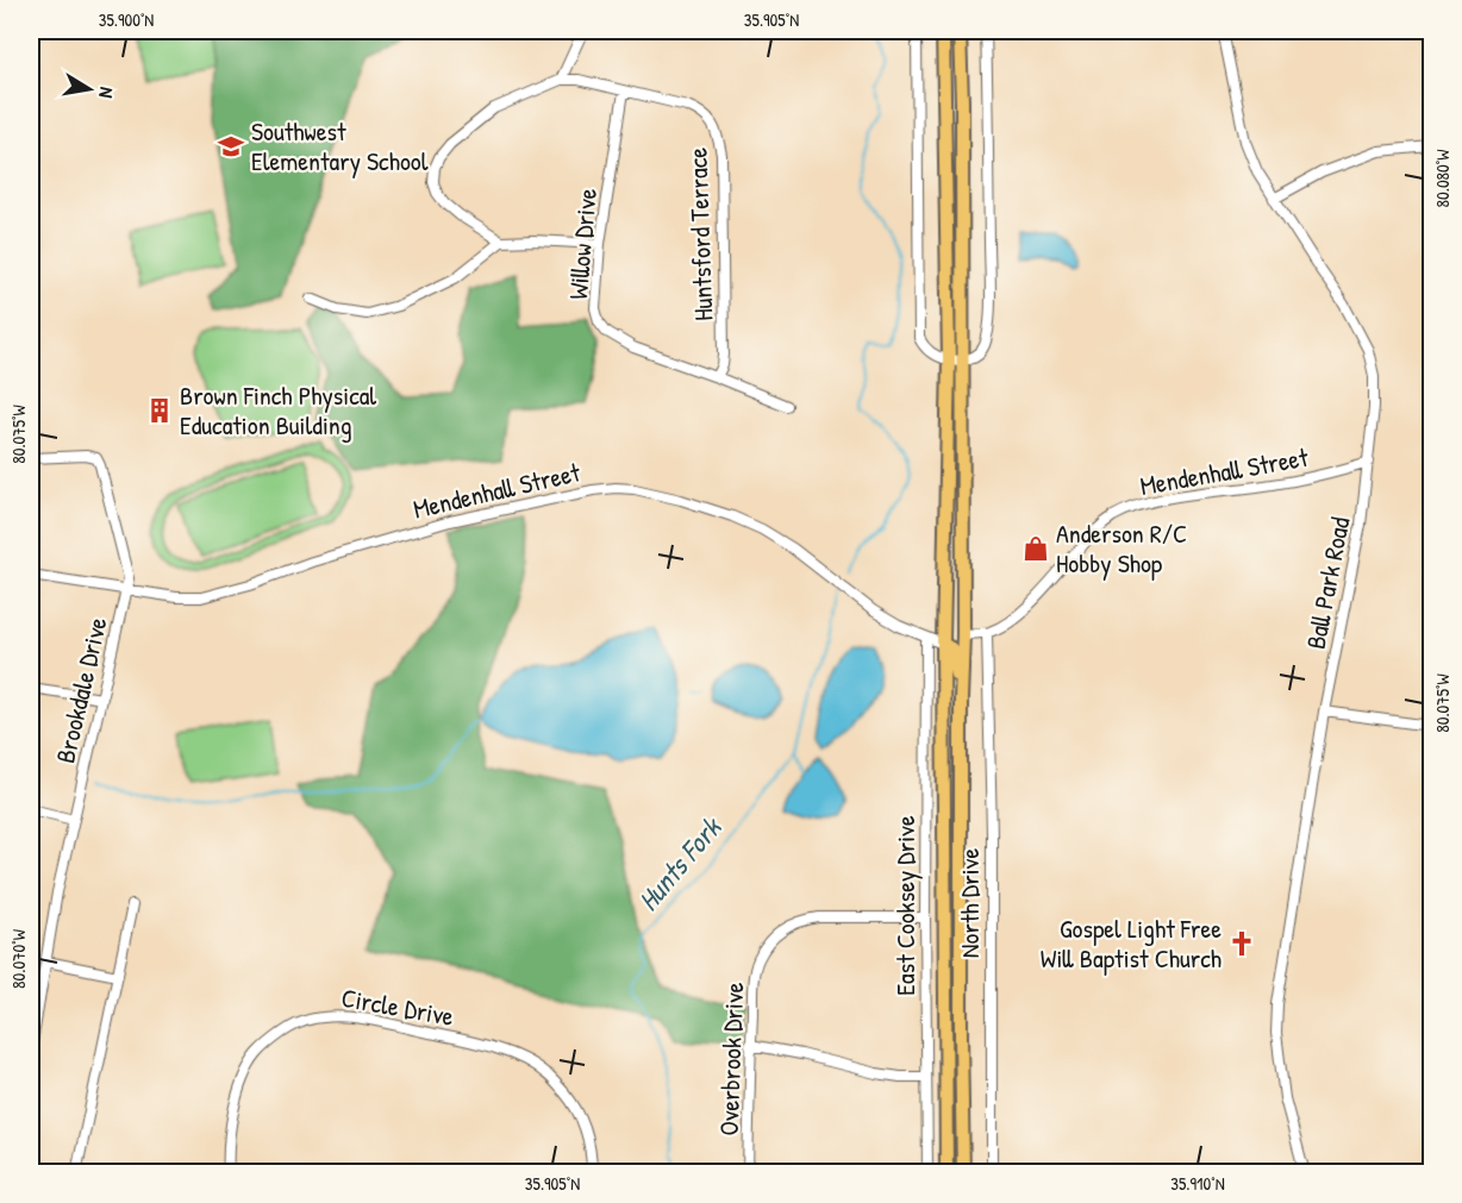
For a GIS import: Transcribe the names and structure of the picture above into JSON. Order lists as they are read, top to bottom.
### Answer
{
  "streets": {
    "street": [
      "Huntsford Terrace",
      "Willow Drive",
      "Mendenhall Street",
      "Ball Park Road",
      "Brookdale Drive",
      "North Drive",
      "East Cooksey Drive",
      "Circle Drive",
      "Overbrook Drive"
    ]
  },
  "crossings": [
    ["Huntsford Terrace", "Willow Drive"],
    ["Mendenhall Street", "Ball Park Road"],
    ["Mendenhall Street", "Brookdale Drive"],
    ["Mendenhall Street", "North Drive"],
    ["Mendenhall Street", "East Cooksey Drive"],
    ["East Cooksey Drive", "Overbrook Drive"]
  ],
  "water": ["Hunts Fork"],
  "places": {
    "school or university": ["Southwest Elementary School"],
    "building": ["Brown Finch Physical Education Building"],
    "shop": ["Anderson R/C Hobby Shop"],
    "church": ["Gospel Light Free Will Baptist Church"]
  },
  "north": "right",
  "coordinates": [
    "35.900°N",
    "35.905°N",
    "80.080°W",
    "80.075°W",
    "80.070°W",
    "35.910°N"
  ]
}
